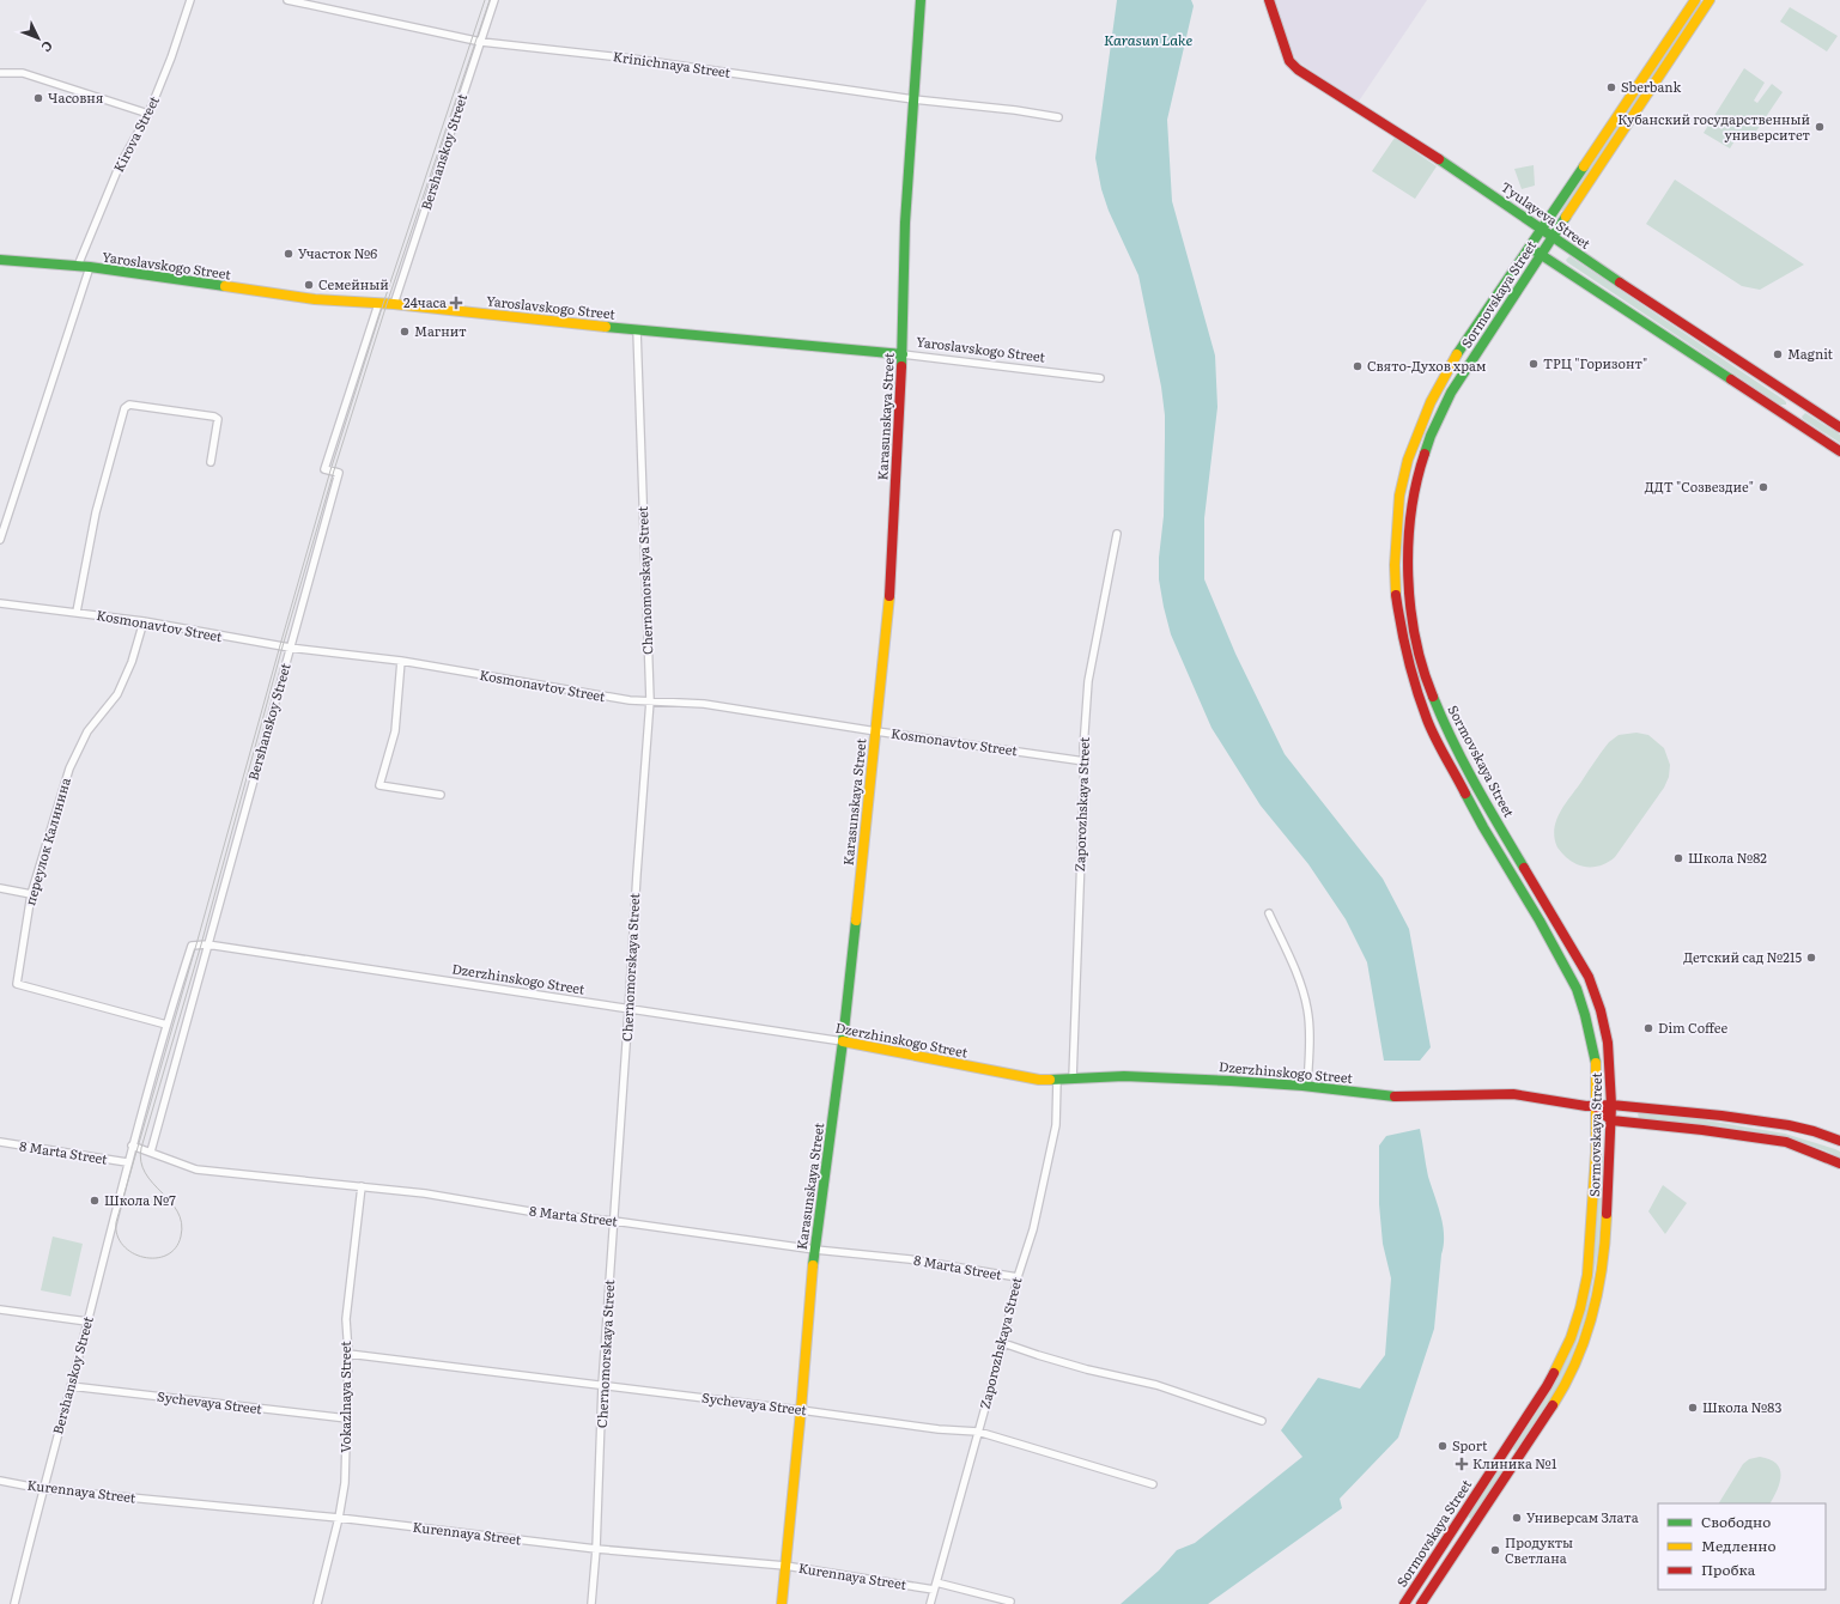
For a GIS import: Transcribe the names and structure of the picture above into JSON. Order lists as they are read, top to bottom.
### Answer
{
  "streets": {
    "main road": [
      "Tyulayeva Street",
      "Yaroslavskogo Street",
      "Sormovskaya Street",
      "Karasunskaya Street",
      "Dzerzhinskogo Street"
    ],
    "street": [
      "Krinichnaya Street",
      "Kirova Street",
      "Bershanskoy Street",
      "Chernomorskaya Street",
      "Kosmonavtov Street",
      "Zaporozhskaya Street",
      "переулок Калинина",
      "8 Marta Street",
      "Vokazlnaya Street",
      "Sychevaya Street",
      "Kurennaya Street"
    ]
  },
  "crossings": [
    ["Krinichnaya Street", "Bershanskoy Street"],
    ["Krinichnaya Street", "Karasunskaya Street"],
    ["Kirova Street", "Yaroslavskogo Street"],
    ["Bershanskoy Street", "Yaroslavskogo Street"],
    ["Bershanskoy Street", "Kosmonavtov Street"],
    ["Bershanskoy Street", "переулок Калинина"],
    ["Bershanskoy Street", "Dzerzhinskogo Street"],
    ["Bershanskoy Street", "8 Marta Street"],
    ["Bershanskoy Street", "Sychevaya Street"],
    ["Bershanskoy Street", "Kurennaya Street"],
    ["Tyulayeva Street", "Sormovskaya Street"],
    ["Yaroslavskogo Street", "Karasunskaya Street"],
    ["Yaroslavskogo Street", "Chernomorskaya Street"],
    ["Sormovskaya Street", "Dzerzhinskogo Street"],
    ["Karasunskaya Street", "Kosmonavtov Street"],
    ["Karasunskaya Street", "Dzerzhinskogo Street"],
    ["Karasunskaya Street", "8 Marta Street"],
    ["Karasunskaya Street", "Sychevaya Street"],
    ["Karasunskaya Street", "Kurennaya Street"],
    ["Chernomorskaya Street", "Kosmonavtov Street"],
    ["Chernomorskaya Street", "Dzerzhinskogo Street"],
    ["Chernomorskaya Street", "8 Marta Street"],
    ["Chernomorskaya Street", "Sychevaya Street"],
    ["Chernomorskaya Street", "Kurennaya Street"],
    ["Kosmonavtov Street", "Zaporozhskaya Street"],
    ["Kosmonavtov Street", "переулок Калинина"],
    ["Zaporozhskaya Street", "Dzerzhinskogo Street"],
    ["Zaporozhskaya Street", "8 Marta Street"],
    ["Zaporozhskaya Street", "Sychevaya Street"],
    ["Zaporozhskaya Street", "Kurennaya Street"],
    ["8 Marta Street", "Vokazlnaya Street"],
    ["Vokazlnaya Street", "Sychevaya Street"],
    ["Vokazlnaya Street", "Kurennaya Street"]
  ],
  "water": ["Karasun Lake"],
  "places": {
    "other": [
      "Sberbank",
      "Часовня",
      "Кубанский государственный университет",
      "Участок №6",
      "Семейный",
      "Магнит",
      "Magnit",
      "ТРЦ \"Горизонт\"",
      "Свято-Духов храм",
      "ДДТ \"Созвездие\"",
      "Школа №82",
      "Детский сад №215",
      "Dim Coffee",
      "Школа №7",
      "Школа №83",
      "Sport",
      "Универсам Злата",
      "Продукты Светлана"
    ],
    "health": ["24часа", "Клиника №1"]
  },
  "legend": ["Свободно", "Медленно", "Пробка"],
  "north": "bottom right"
}
